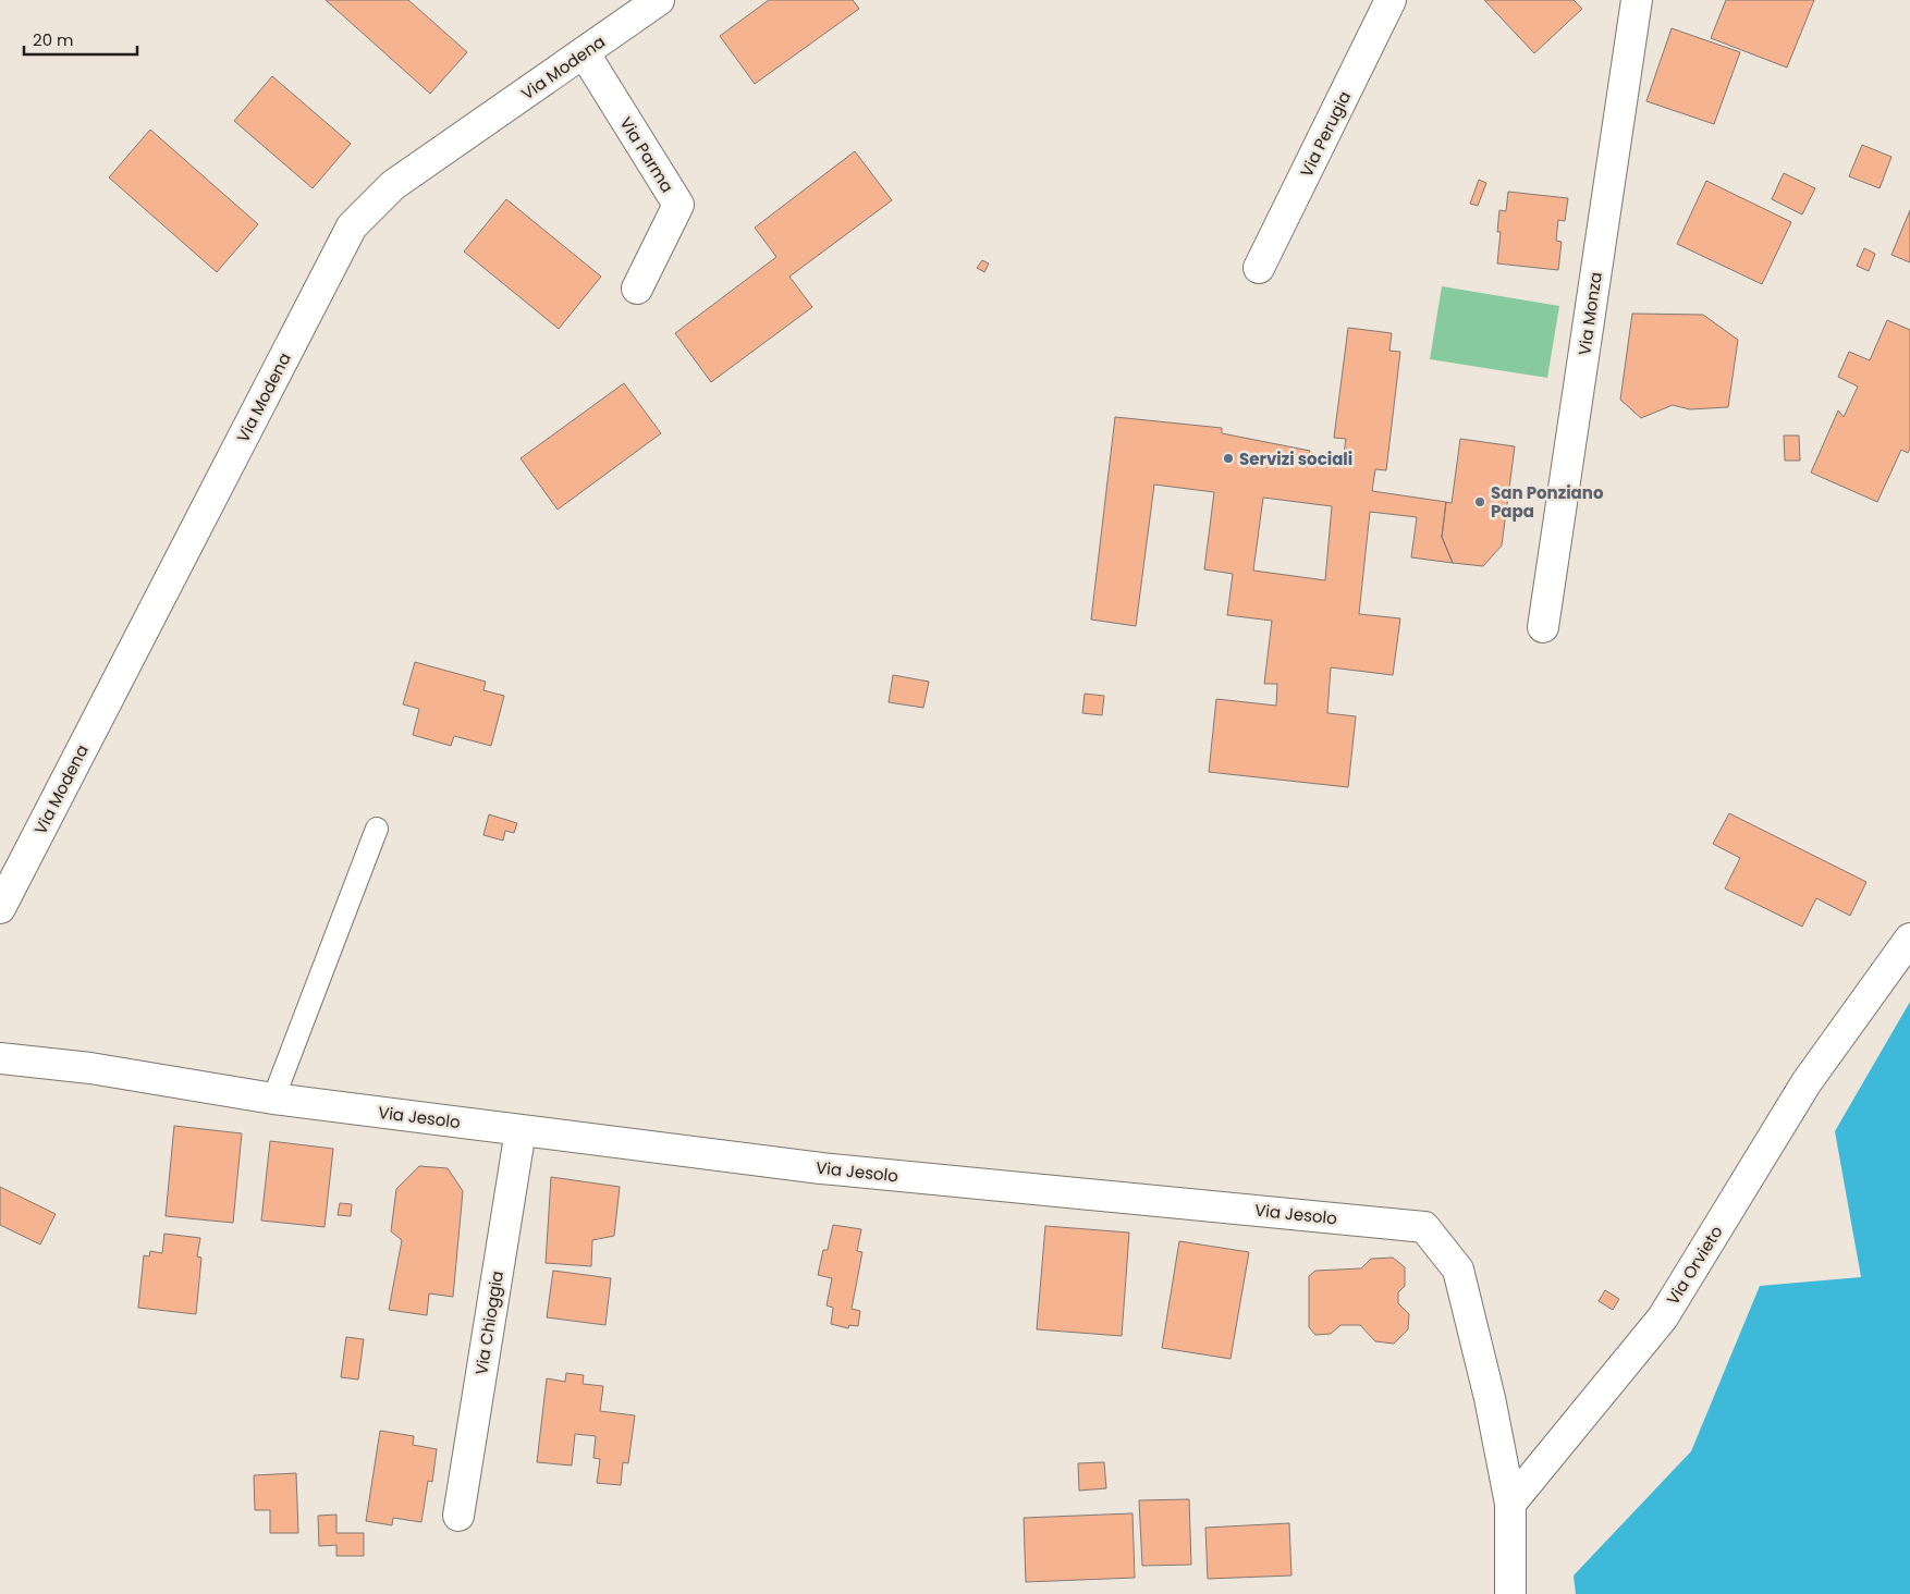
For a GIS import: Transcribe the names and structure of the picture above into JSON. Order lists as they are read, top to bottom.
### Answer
{
  "streets": {
    "street": [
      "Via Modena",
      "Via Perugia",
      "Via Parma",
      "Via Monza",
      "Via Jesolo",
      "Via Orvieto",
      "Via Chioggia"
    ]
  },
  "crossings": [
    ["Via Modena", "Via Parma"],
    ["Via Jesolo", "Via Orvieto"],
    ["Via Jesolo", "Via Chioggia"]
  ],
  "places": ["Servizi sociali", "San Ponziano Papa"],
  "scale_bar": "20 m"
}
